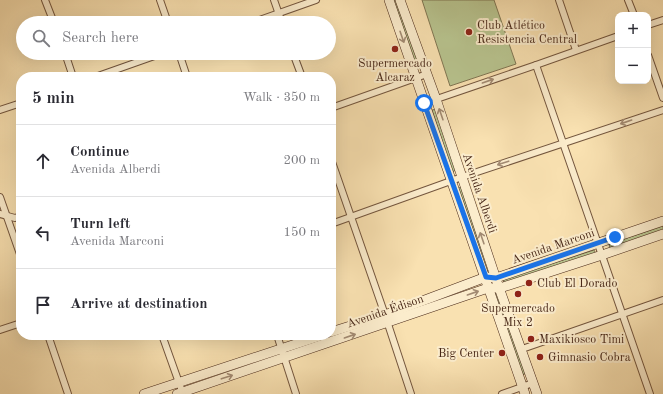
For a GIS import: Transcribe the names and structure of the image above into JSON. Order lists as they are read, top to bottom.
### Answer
{
  "streets": {
    "main road": ["Avenida Alberdi", "Avenida Marconi", "Avenida Édison"]
  },
  "crossings": [
    ["Avenida Alberdi", "Avenida Marconi"],
    ["Avenida Alberdi", "Avenida Édison"],
    ["Avenida Marconi", "Avenida Édison"]
  ],
  "places": [
    "Club Atlético Resistencia Central",
    "Supermercado Alcaraz",
    "Club El Dorado",
    "Supermercado Mix 2",
    "Maxikiosco Timi",
    "Big Center",
    "Gimnasio Cobra"
  ],
  "page": {
    "map_buttons": ["+", "−"],
    "search": "Search here",
    "heading": ["5 min", "Walk · 350 m"],
    "list": [
      ["Continue", "Avenida Alberdi", "200 m"],
      ["Turn left", "Avenida Marconi", "150 m"],
      "Arrive at destination"
    ]
  }
}
